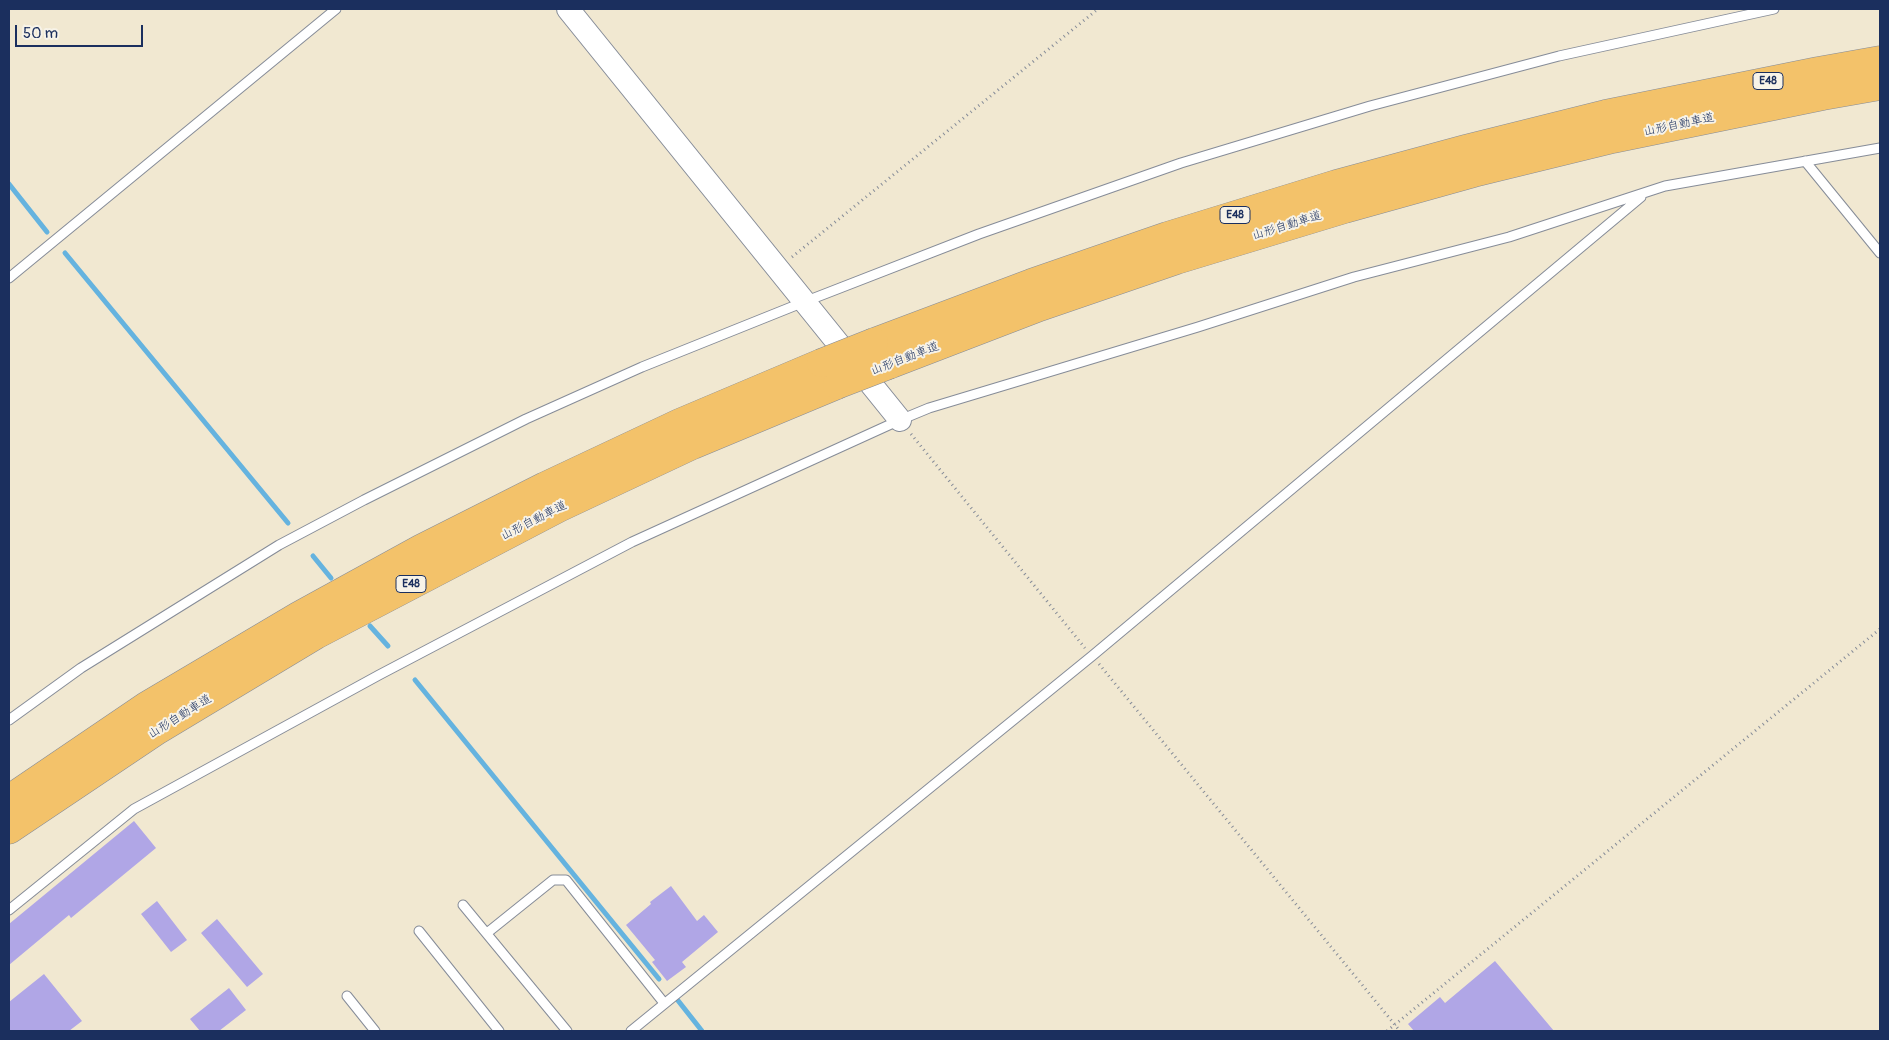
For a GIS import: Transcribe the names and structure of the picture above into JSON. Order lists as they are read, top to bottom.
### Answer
{
  "streets": {
    "highway": ["E48", "山形自動車道"]
  },
  "scale_bar": "50 m"
}
